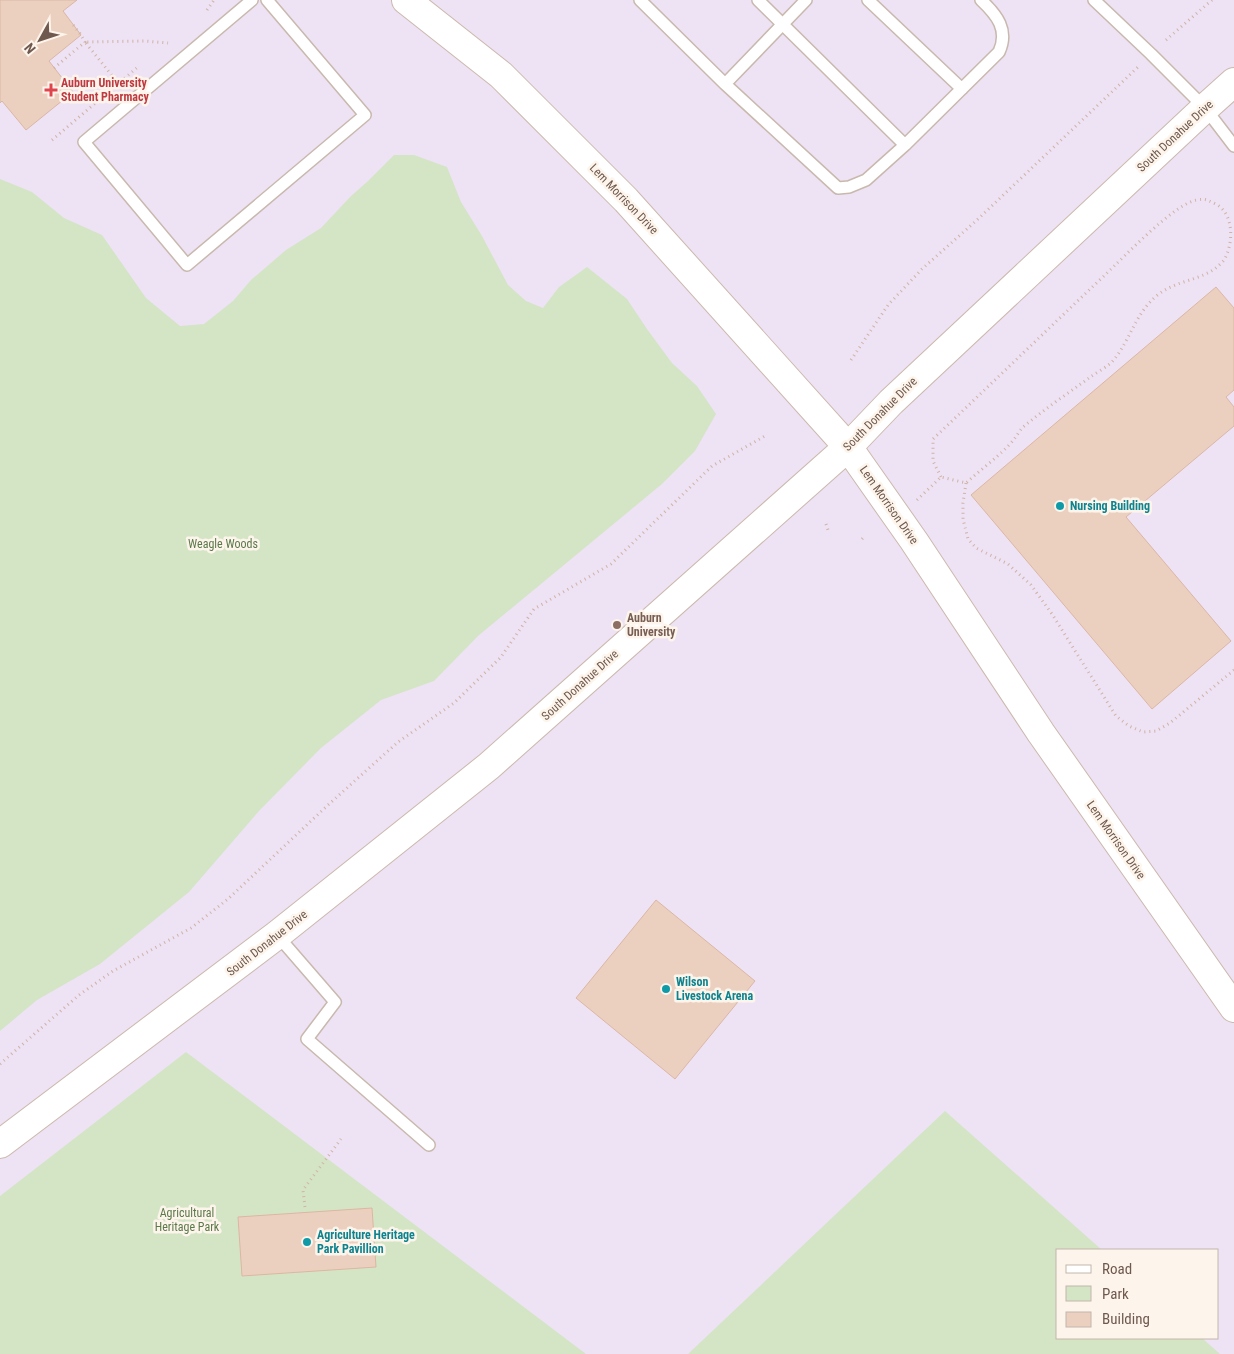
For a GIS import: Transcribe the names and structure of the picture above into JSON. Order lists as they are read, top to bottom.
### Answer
{
  "streets": {
    "street": ["South Donahue Drive", "Lem Morrison Drive"]
  },
  "crossings": [
    ["South Donahue Drive", "Lem Morrison Drive"]
  ],
  "parks": ["Weagle Woods", "Agricultural Heritage Park"],
  "places": {
    "health": ["Auburn University Student Pharmacy"],
    "other": [
      "Nursing Building",
      "Auburn University",
      "Wilson Livestock Arena",
      "Agriculture Heritage Park Pavillion"
    ]
  },
  "legend": ["Road", "Park", "Building"],
  "north": "bottom left"
}
